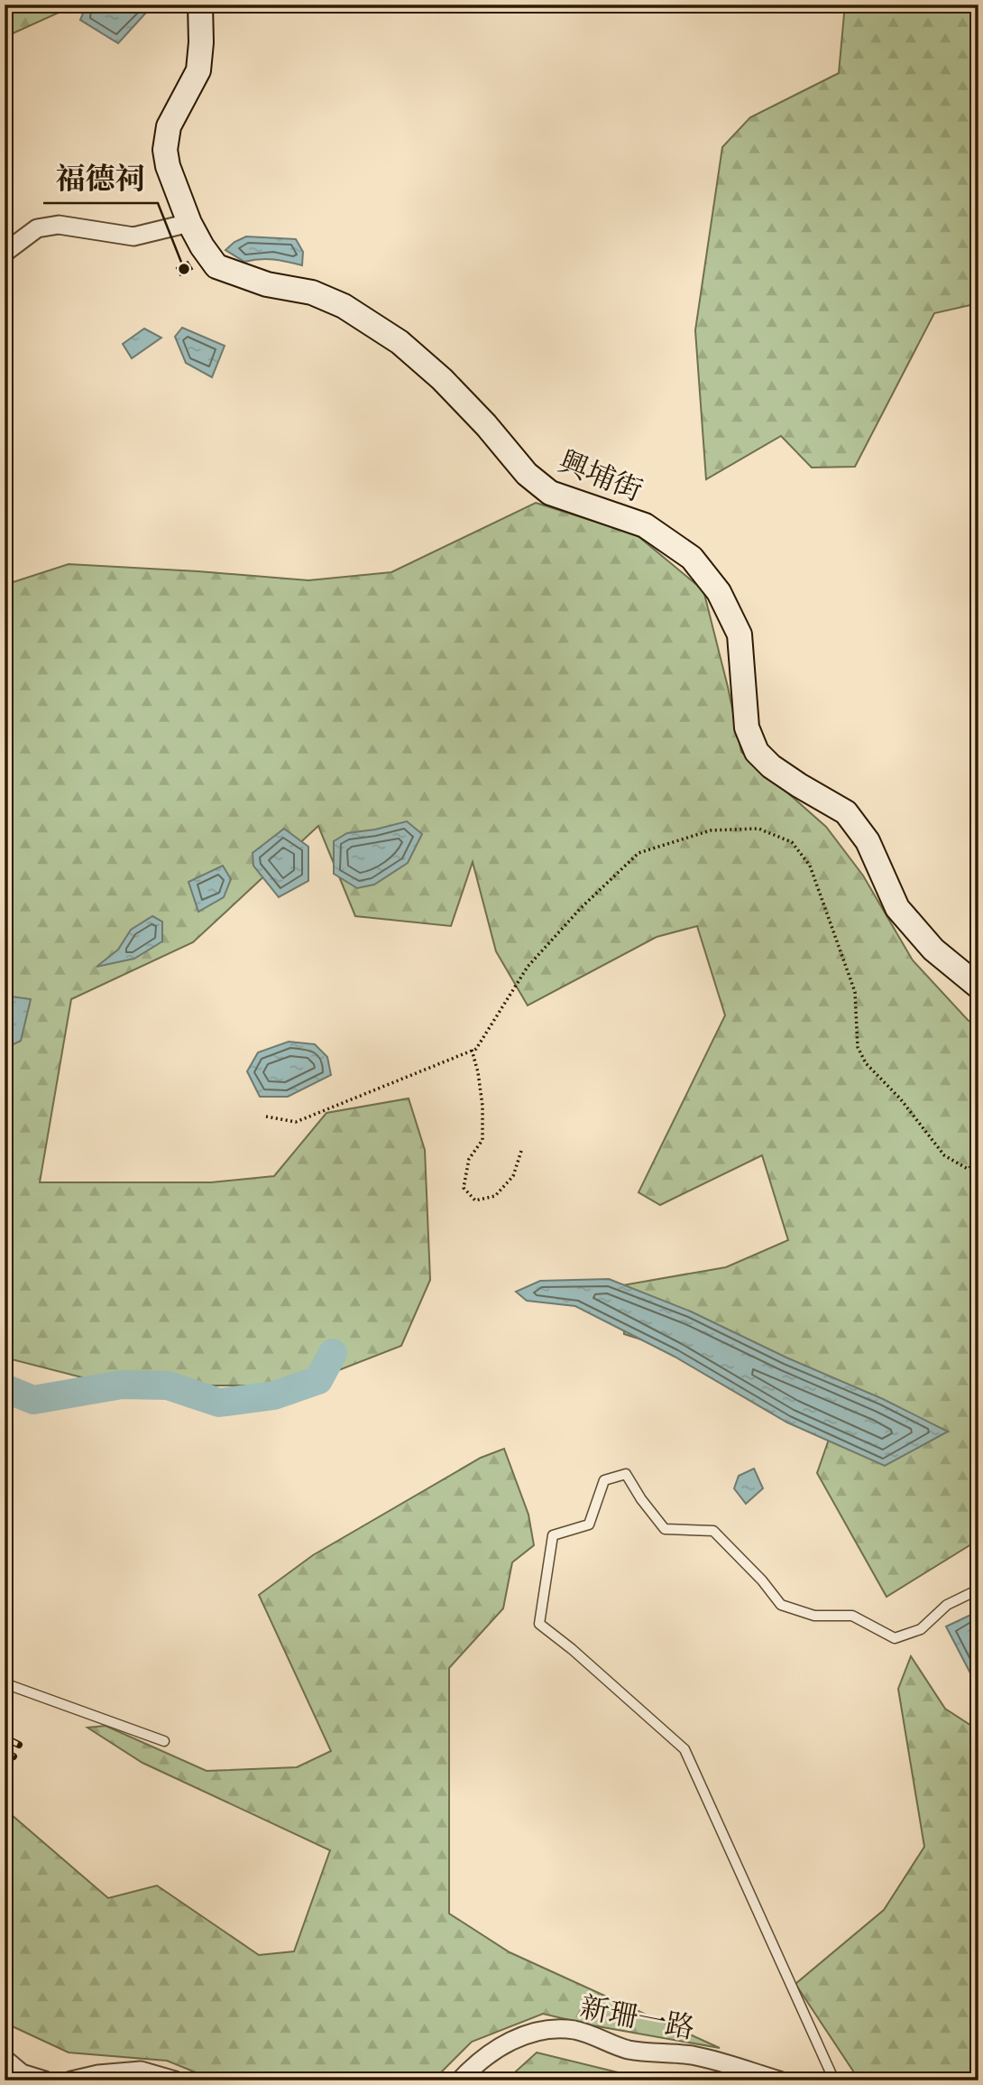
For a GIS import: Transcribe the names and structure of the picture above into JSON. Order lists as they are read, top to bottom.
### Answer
{
  "streets": {
    "street": ["興埔街", "新珊一路"]
  },
  "places": ["福德祠"]
}
